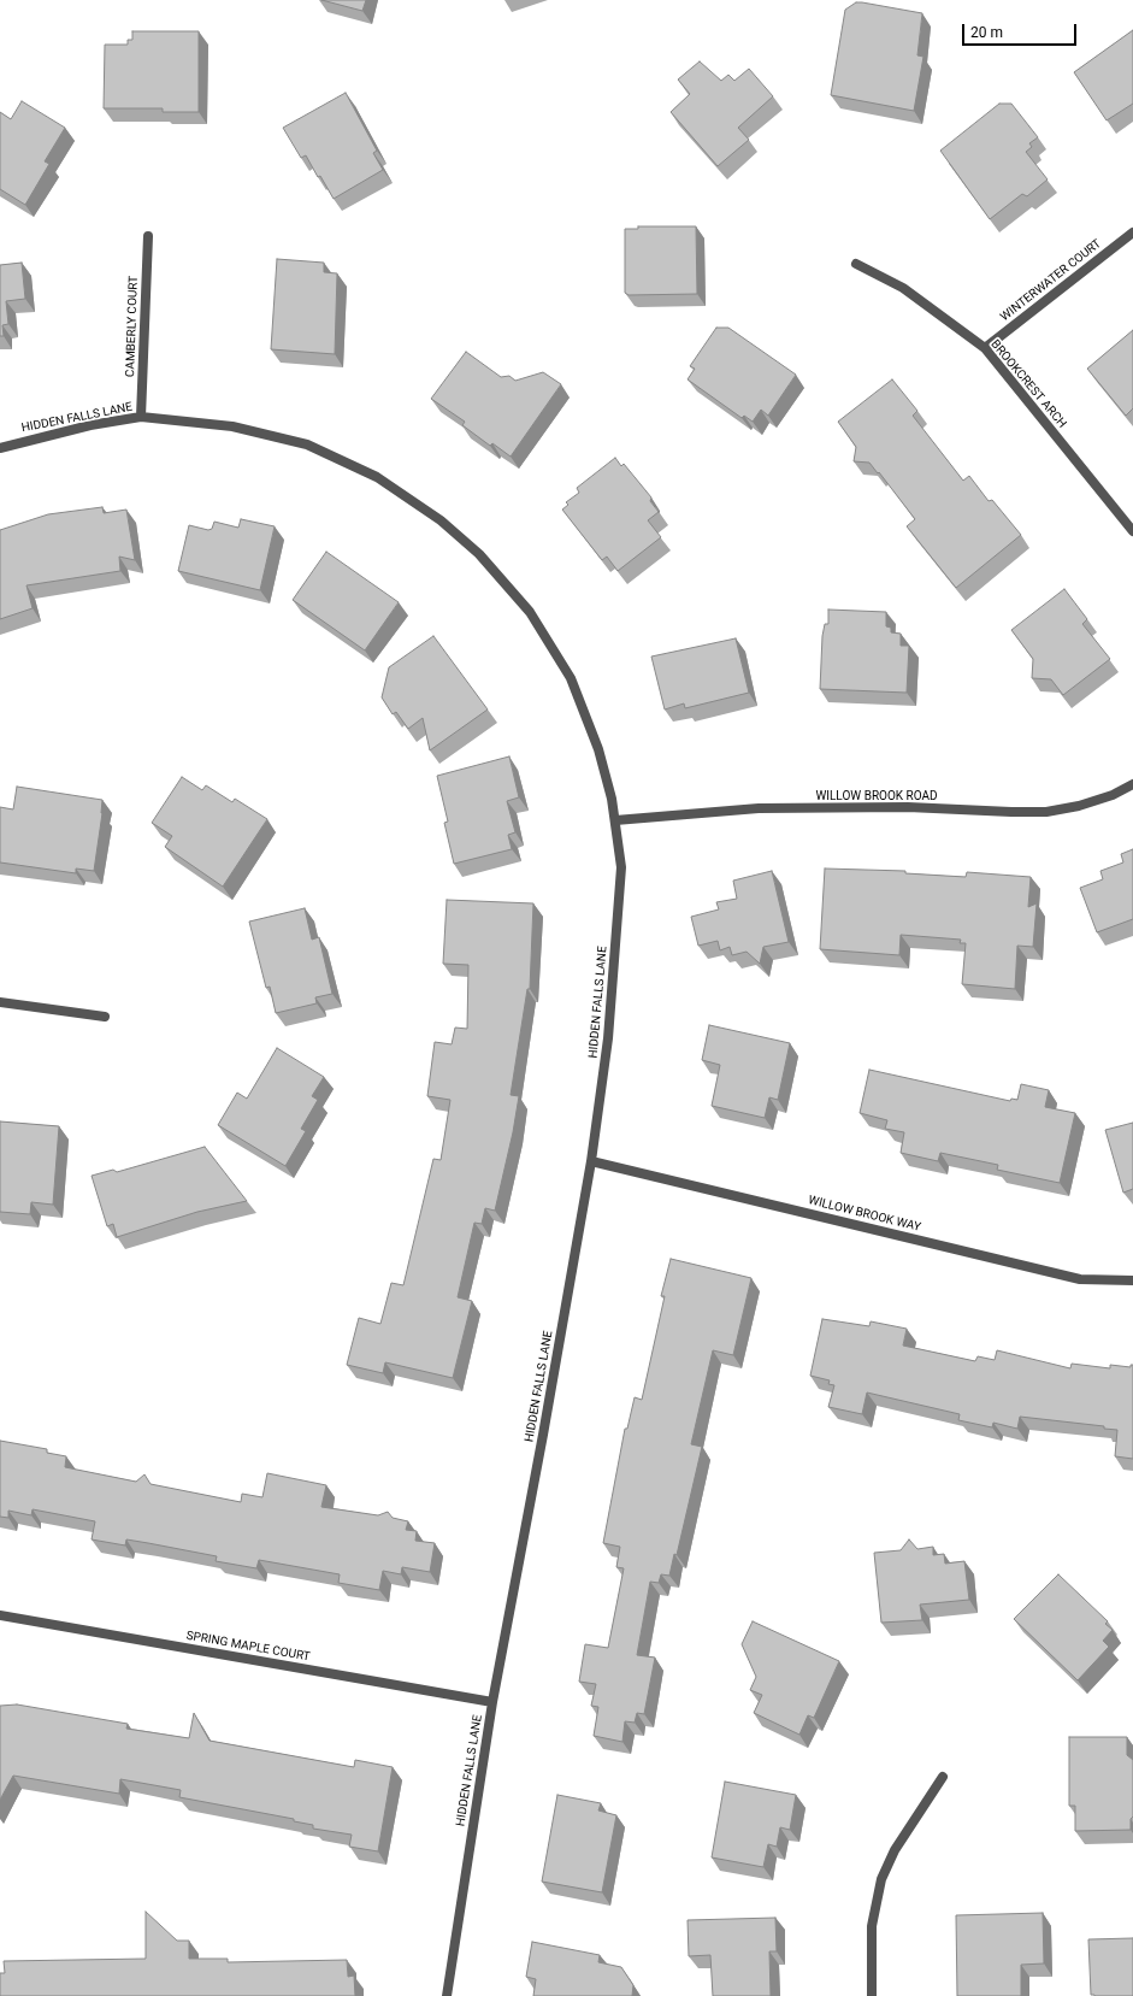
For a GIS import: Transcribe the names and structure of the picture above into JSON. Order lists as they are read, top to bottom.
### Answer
{
  "streets": {
    "street": [
      "WINTERWATER COURT",
      "CAMBERLY COURT",
      "BROOKCREST ARCH",
      "HIDDEN FALLS LANE",
      "WILLOW BROOK ROAD",
      "WILLOW BROOK WAY",
      "SPRING MAPLE COURT"
    ]
  },
  "crossings": [
    ["WINTERWATER COURT", "BROOKCREST ARCH"],
    ["CAMBERLY COURT", "HIDDEN FALLS LANE"],
    ["HIDDEN FALLS LANE", "WILLOW BROOK ROAD"],
    ["HIDDEN FALLS LANE", "WILLOW BROOK WAY"],
    ["HIDDEN FALLS LANE", "SPRING MAPLE COURT"]
  ],
  "scale_bar": "20 m"
}
